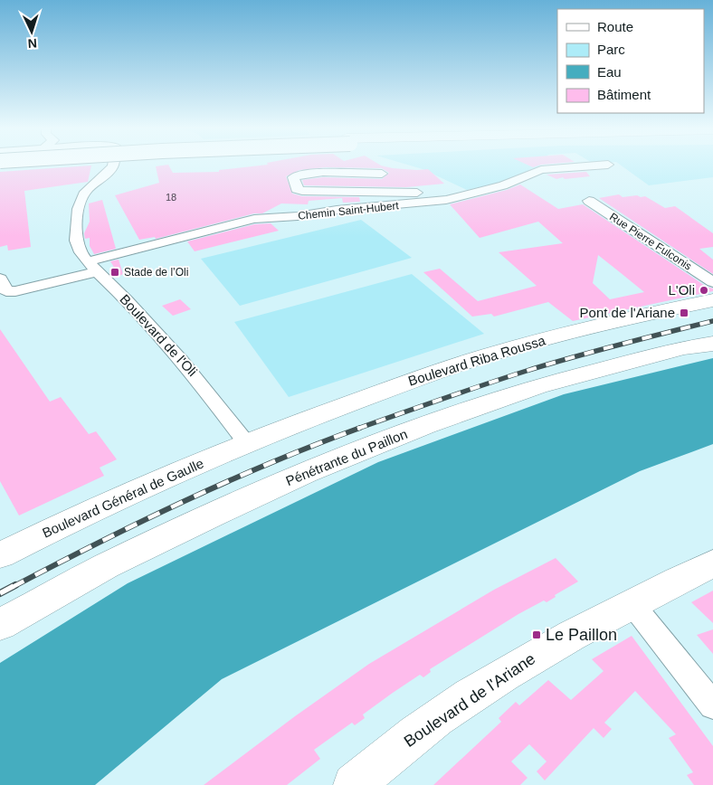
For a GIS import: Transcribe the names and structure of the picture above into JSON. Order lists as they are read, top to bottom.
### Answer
{
  "streets": {
    "main road": [
      "Boulevard Riba Roussa",
      "Pénétrante du Paillon",
      "Boulevard Général de Gaulle",
      "Boulevard de l'Ariane"
    ],
    "street": ["Chemin Saint-Hubert", "Rue Pierre Fulconis", "Boulevard de l'Oli"]
  },
  "crossings": [
    ["Chemin Saint-Hubert", "Boulevard de l'Oli"],
    ["Boulevard de l'Oli", "Boulevard Riba Roussa"],
    ["Boulevard de l'Oli", "Boulevard Général de Gaulle"],
    ["Boulevard Riba Roussa", "Boulevard Général de Gaulle"]
  ],
  "places": {
    "transit": ["Stade de l’Oli", "Pont de l'Ariane", "Le Paillon"],
    "other": ["L'Oli"]
  },
  "house_numbers": ["18"],
  "legend": [
    "Route",
    "Parc",
    "Eau",
    "Bâtiment"
  ],
  "north": "bottom"
}
